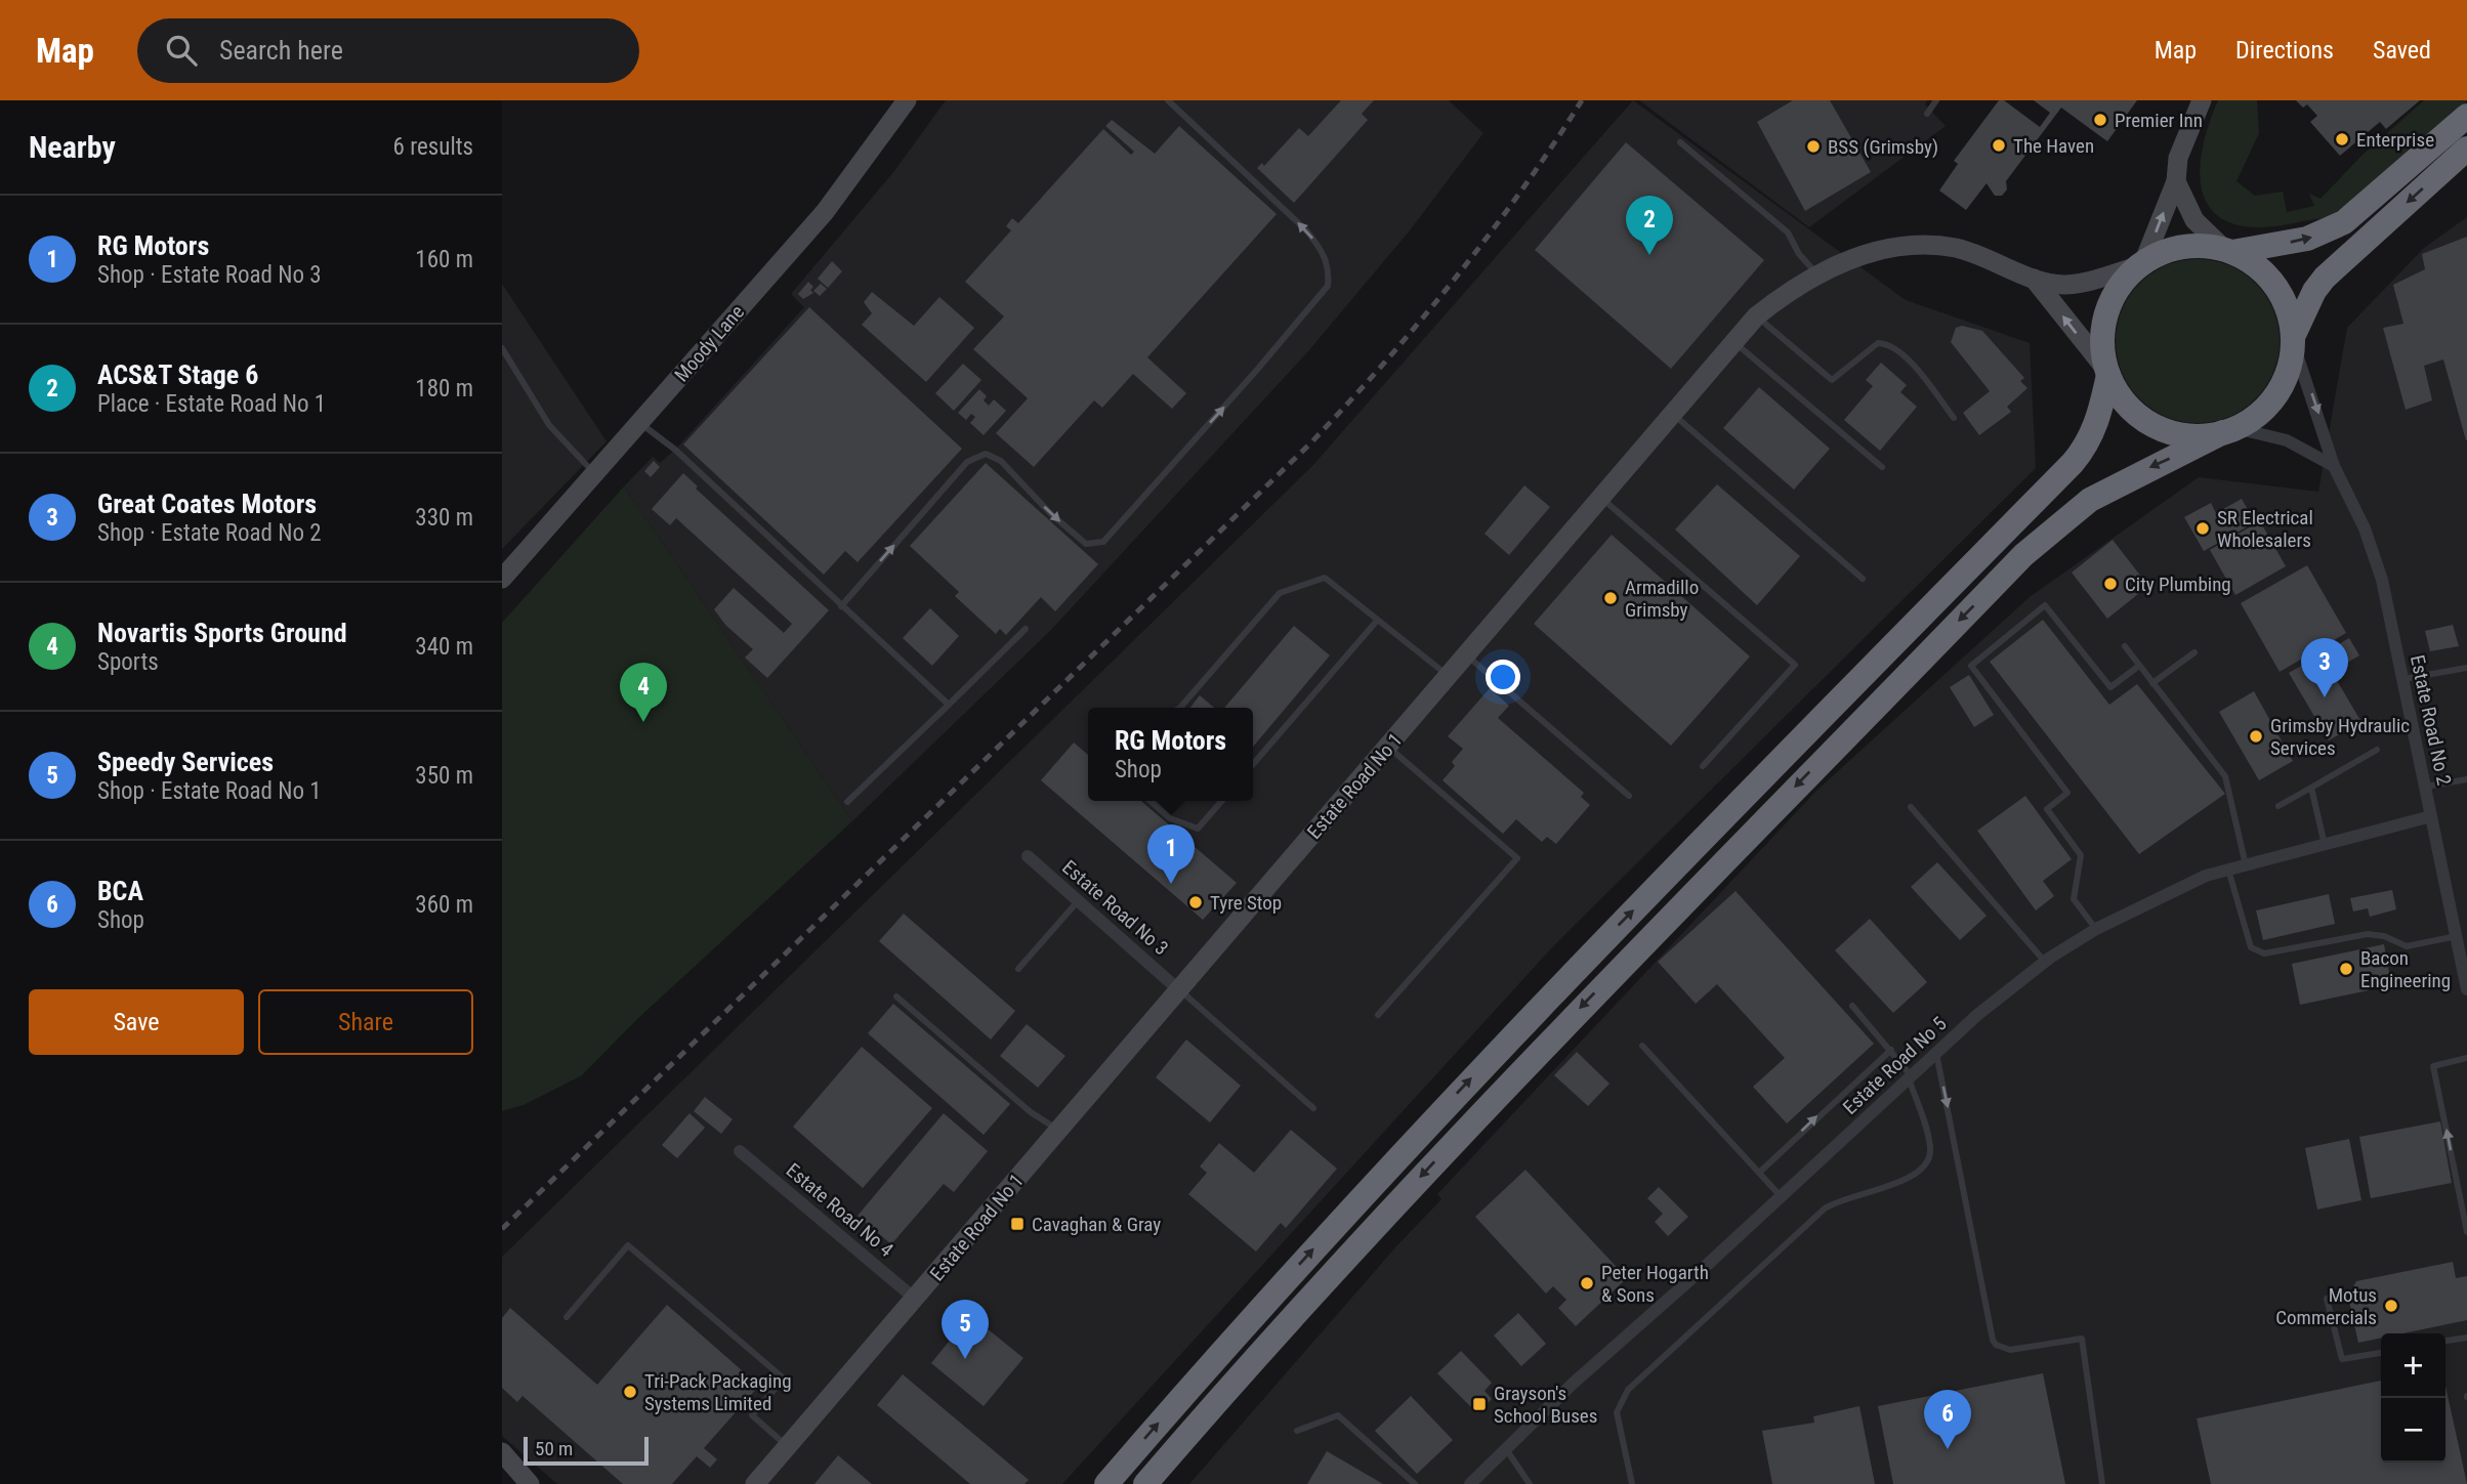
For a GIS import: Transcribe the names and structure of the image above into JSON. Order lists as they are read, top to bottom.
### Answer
{
  "streets": {
    "street": [
      "Moody Lane",
      "Estate Road No 2",
      "Estate Road No 1",
      "Estate Road No 3",
      "Estate Road No 5",
      "Estate Road No 4"
    ]
  },
  "crossings": [
    ["Estate Road No 2", "Estate Road No 1"],
    ["Estate Road No 2", "Estate Road No 5"],
    ["Estate Road No 1", "Estate Road No 3"],
    ["Estate Road No 1", "Estate Road No 4"]
  ],
  "places": {
    "other": [
      "Premier Inn",
      "Enterprise",
      "The Haven",
      "BSS (Grimsby)",
      "SR Electrical Wholesalers",
      "City Plumbing",
      "Armadillo Grimsby",
      "Grimsby Hydraulic Services",
      "Tyre Stop",
      "Bacon Engineering",
      "Peter Hogarth & Sons",
      "Motus Commercials",
      "Tri-Pack Packaging Systems Limited"
    ],
    "transit": ["Cavaghan & Gray", "Grayson's School Buses"]
  },
  "scale_bar": "50 m",
  "page": {
    "header": "Map",
    "search": "Search here",
    "nav": ["Map", "Directions", "Saved"],
    "heading": ["Nearby", "6 results"],
    "list": [
      {
        "mark": "1",
        "name": "RG Motors",
        "note": "Shop · Estate Road No 3",
        "value": "160 m"
      },
      {
        "mark": "2",
        "name": "ACS&T Stage 6",
        "note": "Place · Estate Road No 1",
        "value": "180 m"
      },
      {
        "mark": "3",
        "name": "Great Coates Motors",
        "note": "Shop · Estate Road No 2",
        "value": "330 m"
      },
      {
        "mark": "4",
        "name": "Novartis Sports Ground",
        "note": "Sports",
        "value": "340 m"
      },
      {
        "mark": "5",
        "name": "Speedy Services",
        "note": "Shop · Estate Road No 1",
        "value": "350 m"
      },
      {
        "mark": "6",
        "name": "BCA",
        "note": "Shop",
        "value": "360 m"
      }
    ],
    "pins": [
      "2",
      "3",
      "4",
      "1",
      "5",
      "6"
    ],
    "popup": ["RG Motors", "Shop"],
    "buttons": ["Save", "Share"],
    "map_buttons": ["+", "−"],
    "scale": "50 m"
  }
}
